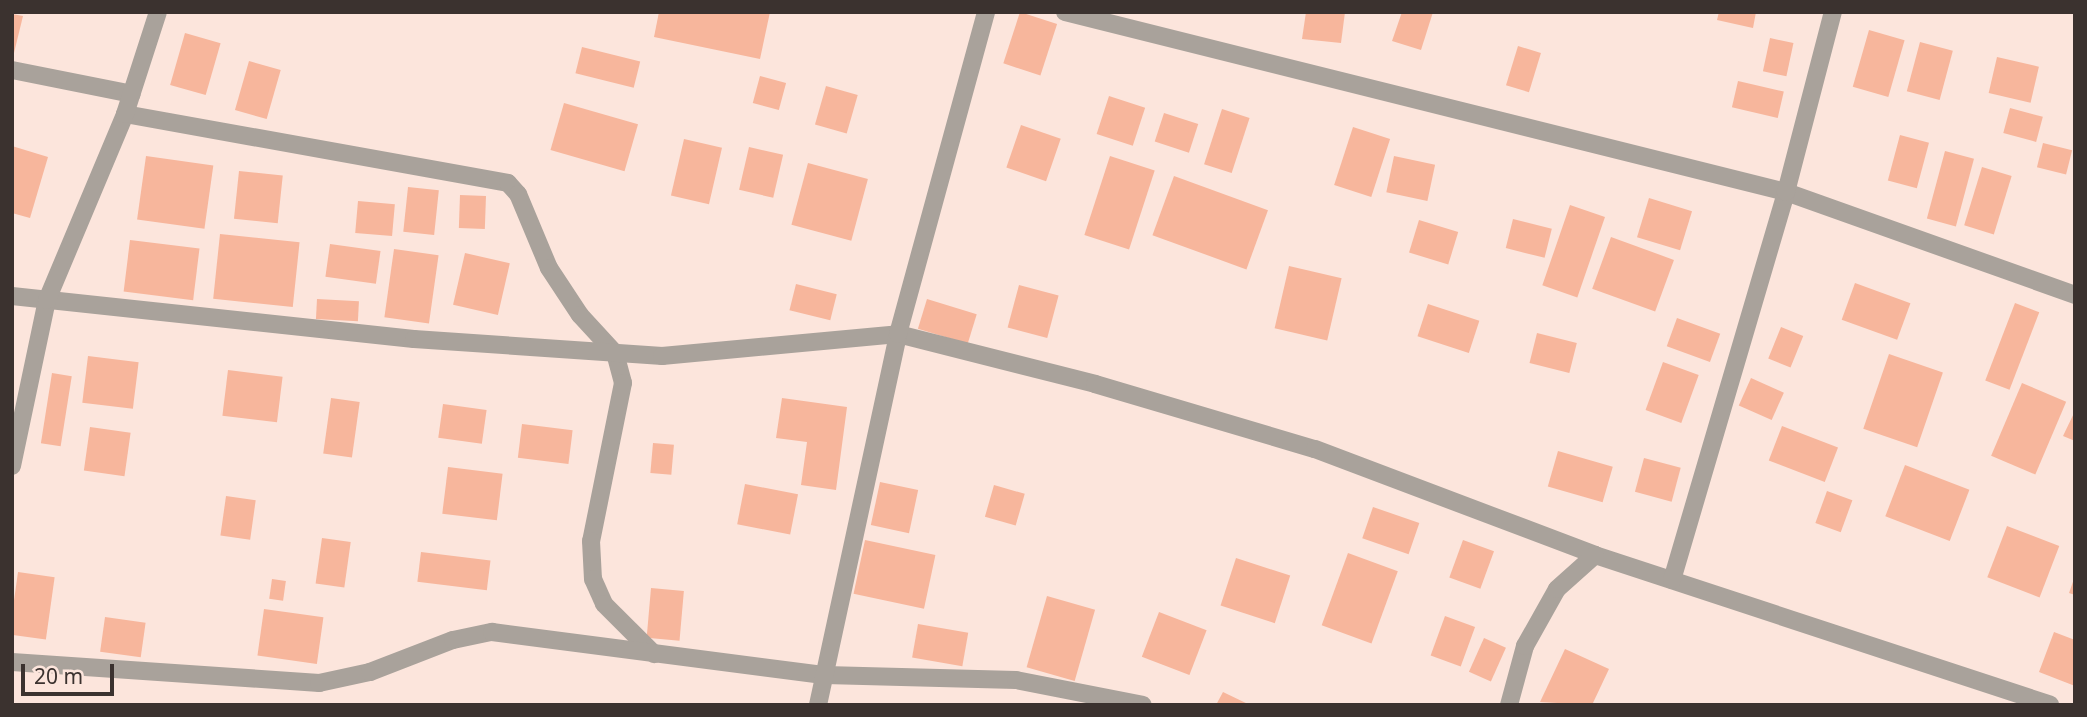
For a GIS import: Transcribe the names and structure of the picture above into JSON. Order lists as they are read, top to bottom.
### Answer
{
  "scale_bar": "20 m"
}
